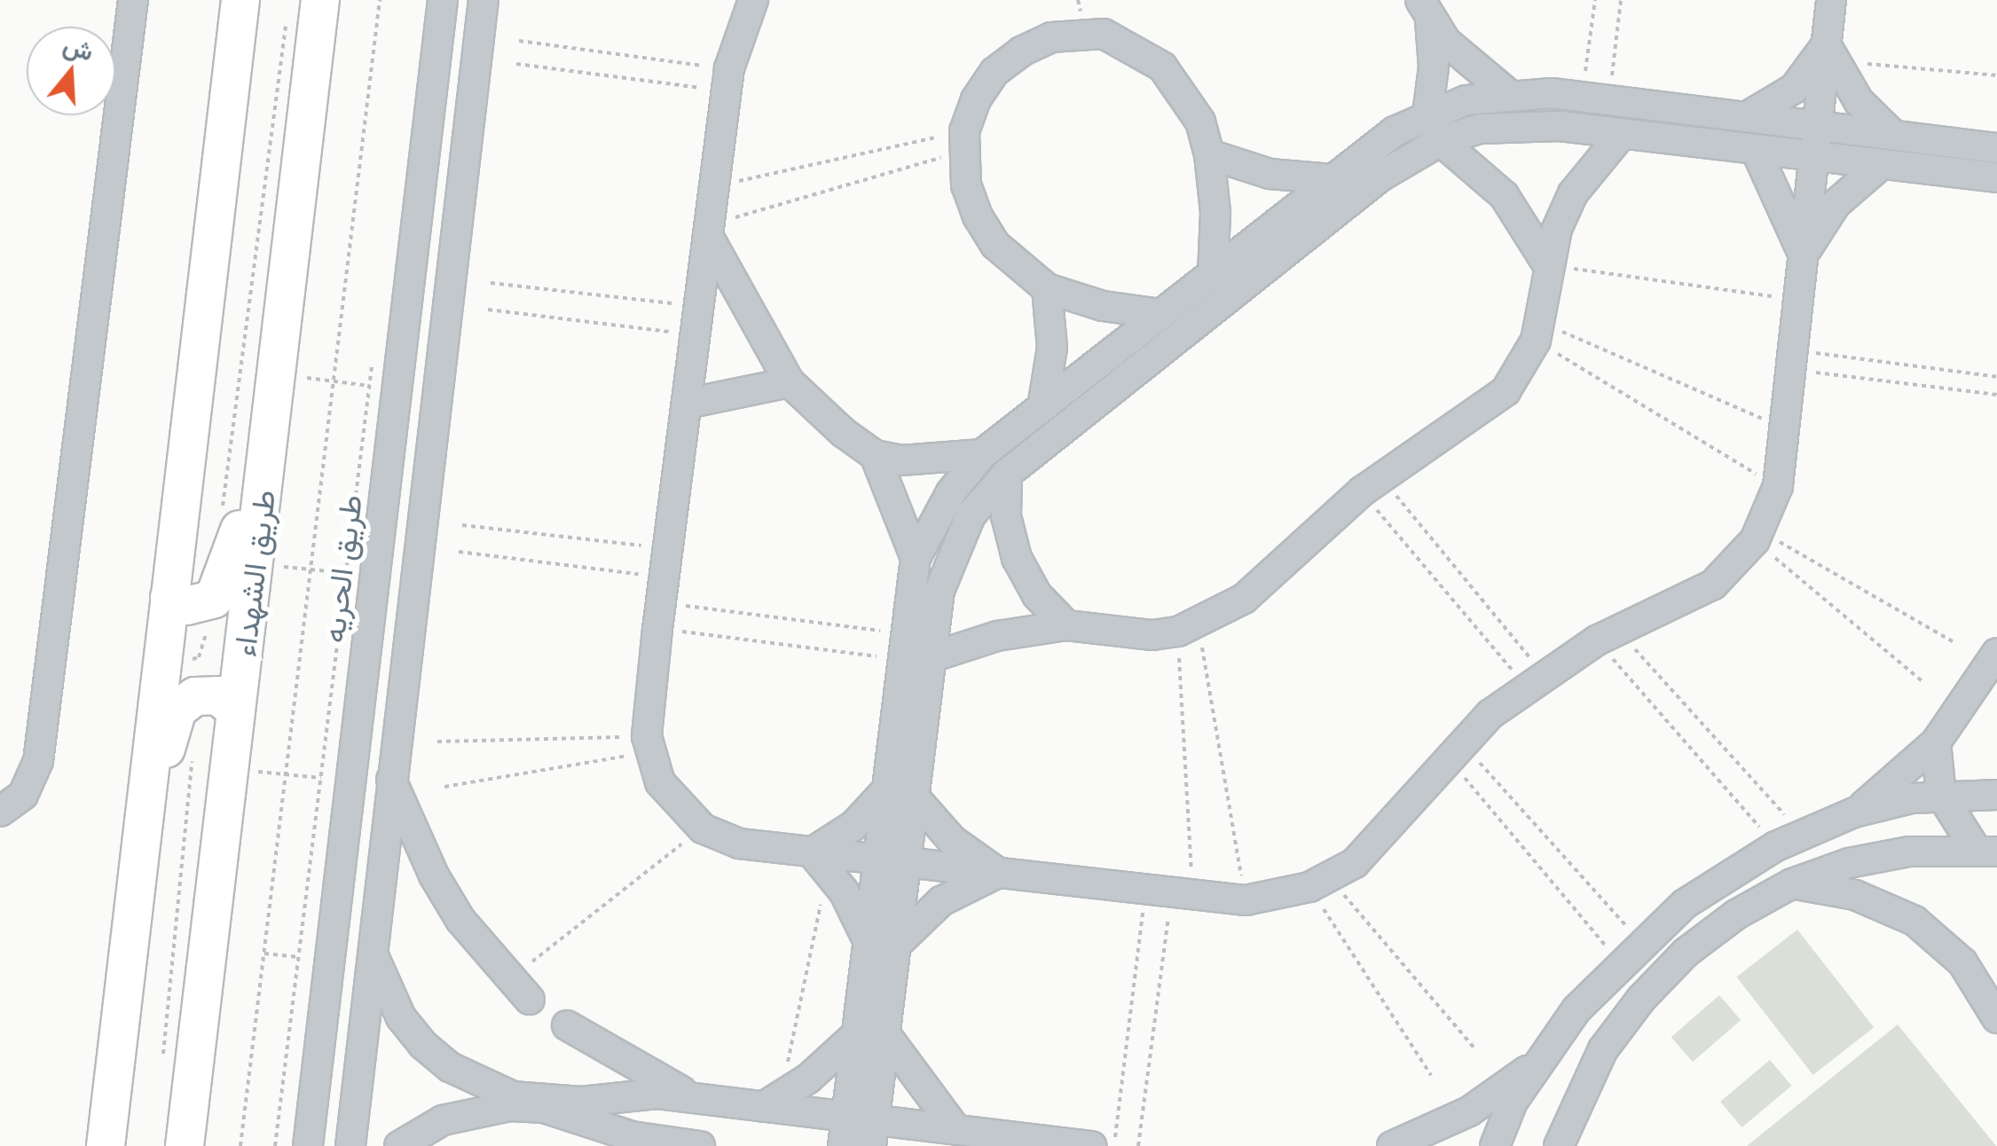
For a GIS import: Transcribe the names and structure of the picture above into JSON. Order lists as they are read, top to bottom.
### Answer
{
  "streets": {
    "main road": ["طريق الشهداء"],
    "street": ["طريق الحريه"]
  },
  "north": "top"
}
